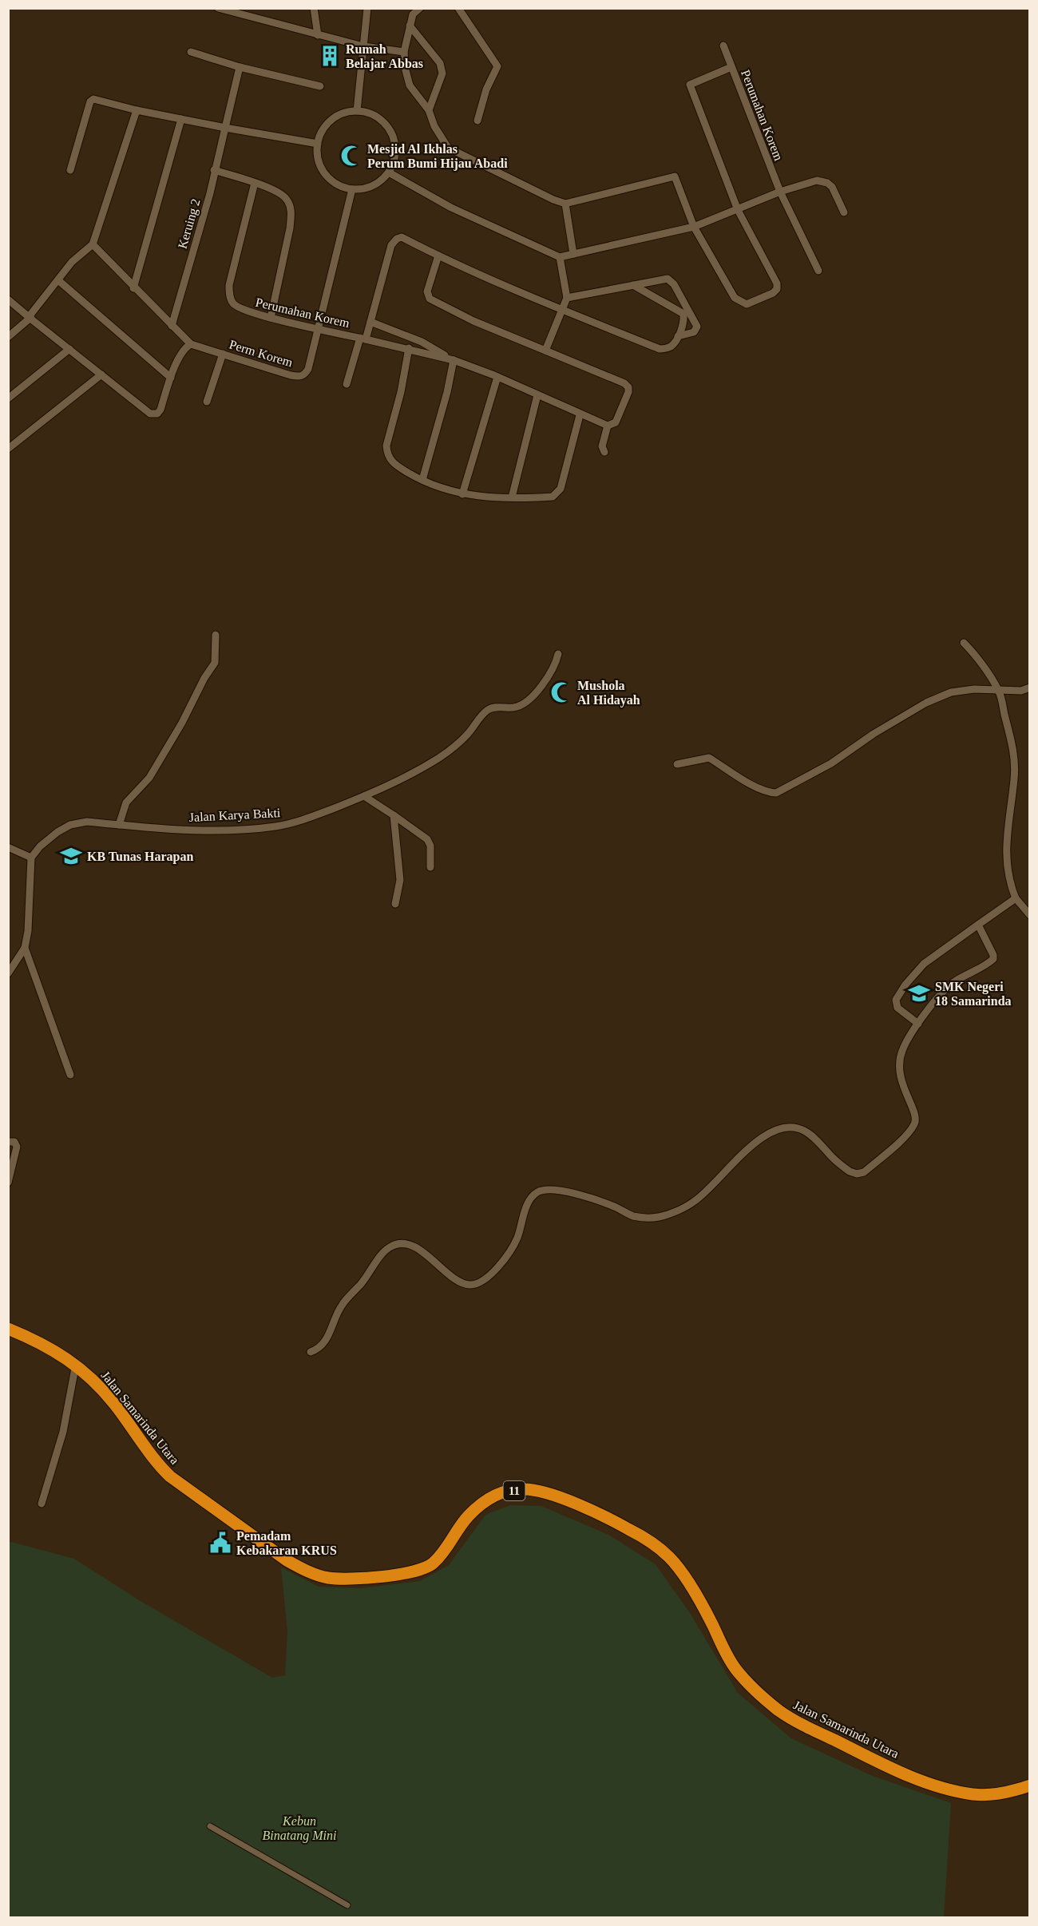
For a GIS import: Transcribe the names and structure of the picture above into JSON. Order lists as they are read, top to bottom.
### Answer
{
  "streets": {
    "highway": ["Jalan Samarinda Utara", "11"],
    "street": [
      "Perumahan Korem",
      "Keruing 2",
      "Perm Korem",
      "Jalan Karya Bakti"
    ]
  },
  "crossings": [
    ["Perumahan Korem", "Perm Korem"]
  ],
  "parks": ["Kebun Binatang Mini"],
  "places": {
    "building": ["Rumah Belajar Abbas"],
    "mosque": ["Mesjid Al Ikhlas Perum Bumi Hijau Abadi", "Mushola Al Hidayah"],
    "school or university": ["KB Tunas Harapan", "SMK Negeri 18 Samarinda"],
    "public building": ["Pemadam Kebakaran KRUS"]
  }
}
